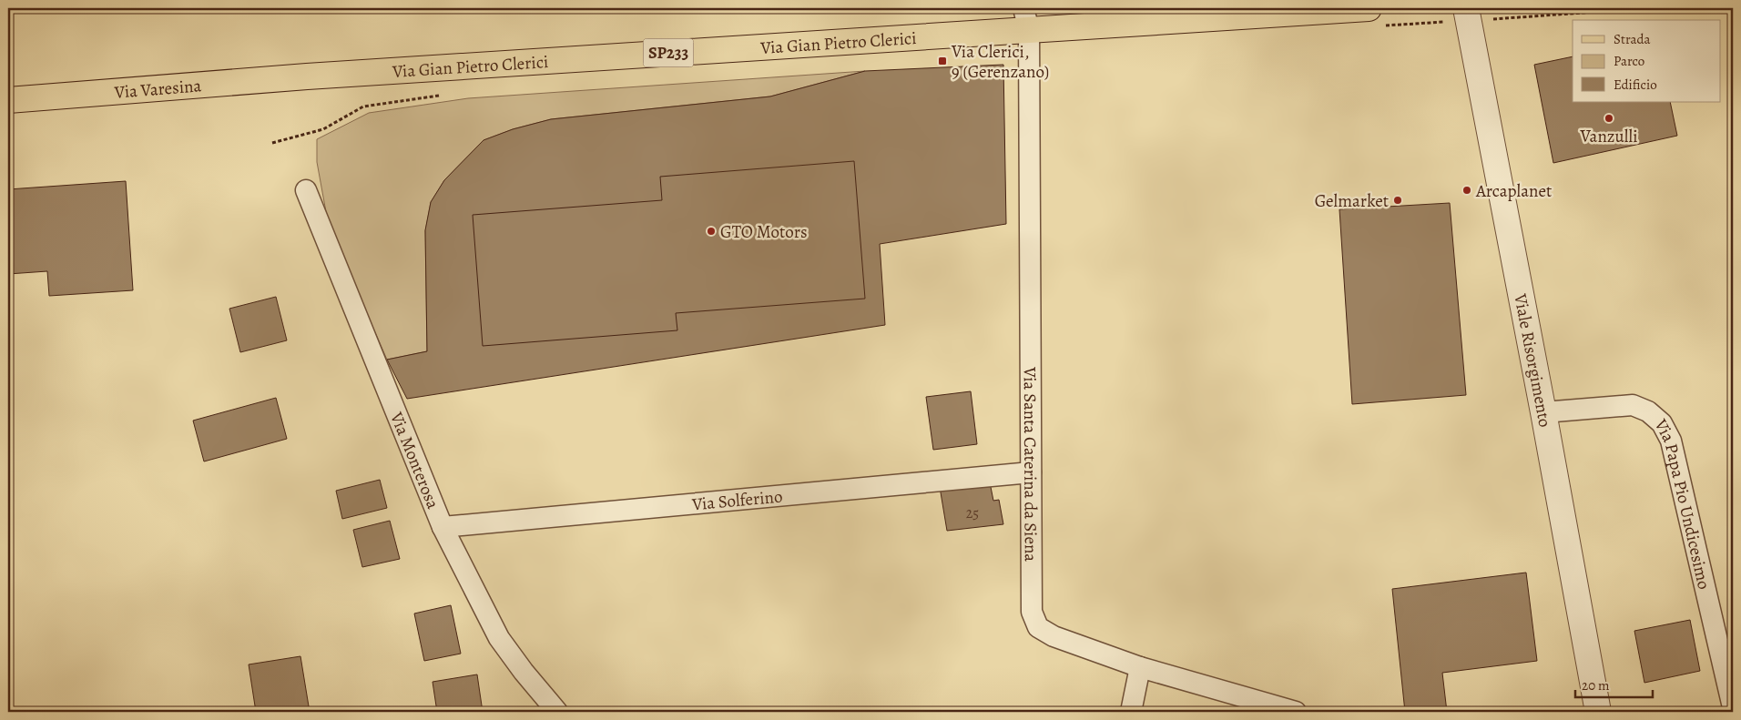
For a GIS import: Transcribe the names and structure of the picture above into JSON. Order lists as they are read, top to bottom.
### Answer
{
  "streets": {
    "main road": ["Via Gian Pietro Clerici", "SP233", "Via Varesina"],
    "street": [
      "Viale Risorgimento",
      "Via Monterosa",
      "Via Santa Caterina da Siena",
      "Via Solferino",
      "Via Papa Pio Undicesimo"
    ]
  },
  "crossings": [
    ["Via Gian Pietro Clerici", "Via Varesina"],
    ["Via Gian Pietro Clerici", "Via Santa Caterina da Siena"],
    ["Viale Risorgimento", "Via Papa Pio Undicesimo"],
    ["Via Monterosa", "Via Solferino"],
    ["Via Santa Caterina da Siena", "Via Solferino"]
  ],
  "places": {
    "transit": ["Via Clerici, 9 (Gerenzano)"],
    "other": [
      "Vanzulli",
      "Arcaplanet",
      "Gelmarket",
      "GTO Motors"
    ]
  },
  "house_numbers": ["25"],
  "legend": ["Strada", "Parco", "Edificio"],
  "scale_bar": "20 m"
}
